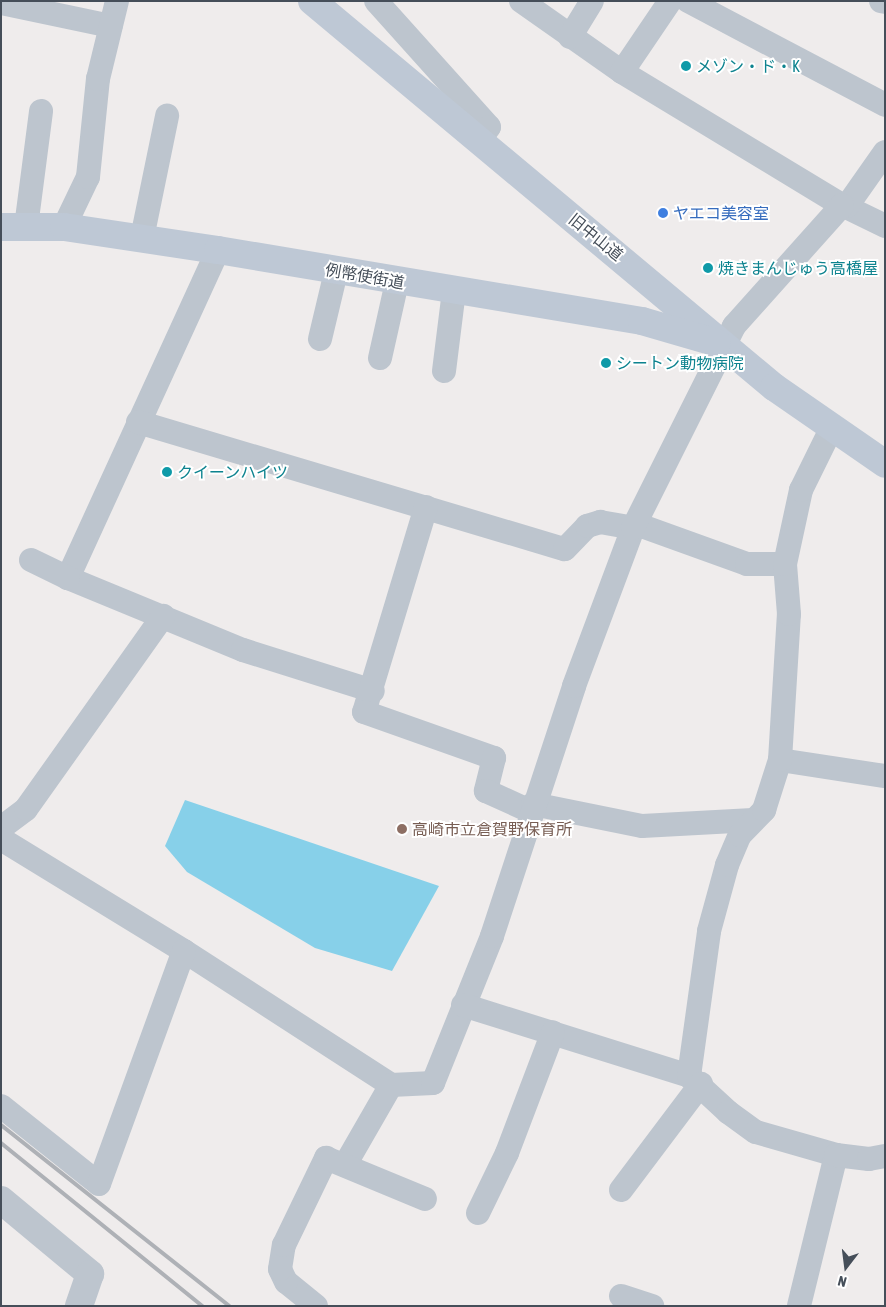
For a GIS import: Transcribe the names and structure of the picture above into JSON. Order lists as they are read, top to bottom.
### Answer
{
  "streets": {
    "main road": ["旧中山道", "例幣使街道"]
  },
  "crossings": [
    ["旧中山道", "例幣使街道"]
  ],
  "places": [
    "メゾン・ド・K",
    "ヤエコ美容室",
    "焼きまんじゅう高橋屋",
    "シートン動物病院",
    "クイーンハイツ",
    "高崎市立倉賀野保育所"
  ],
  "north": "bottom"
}
